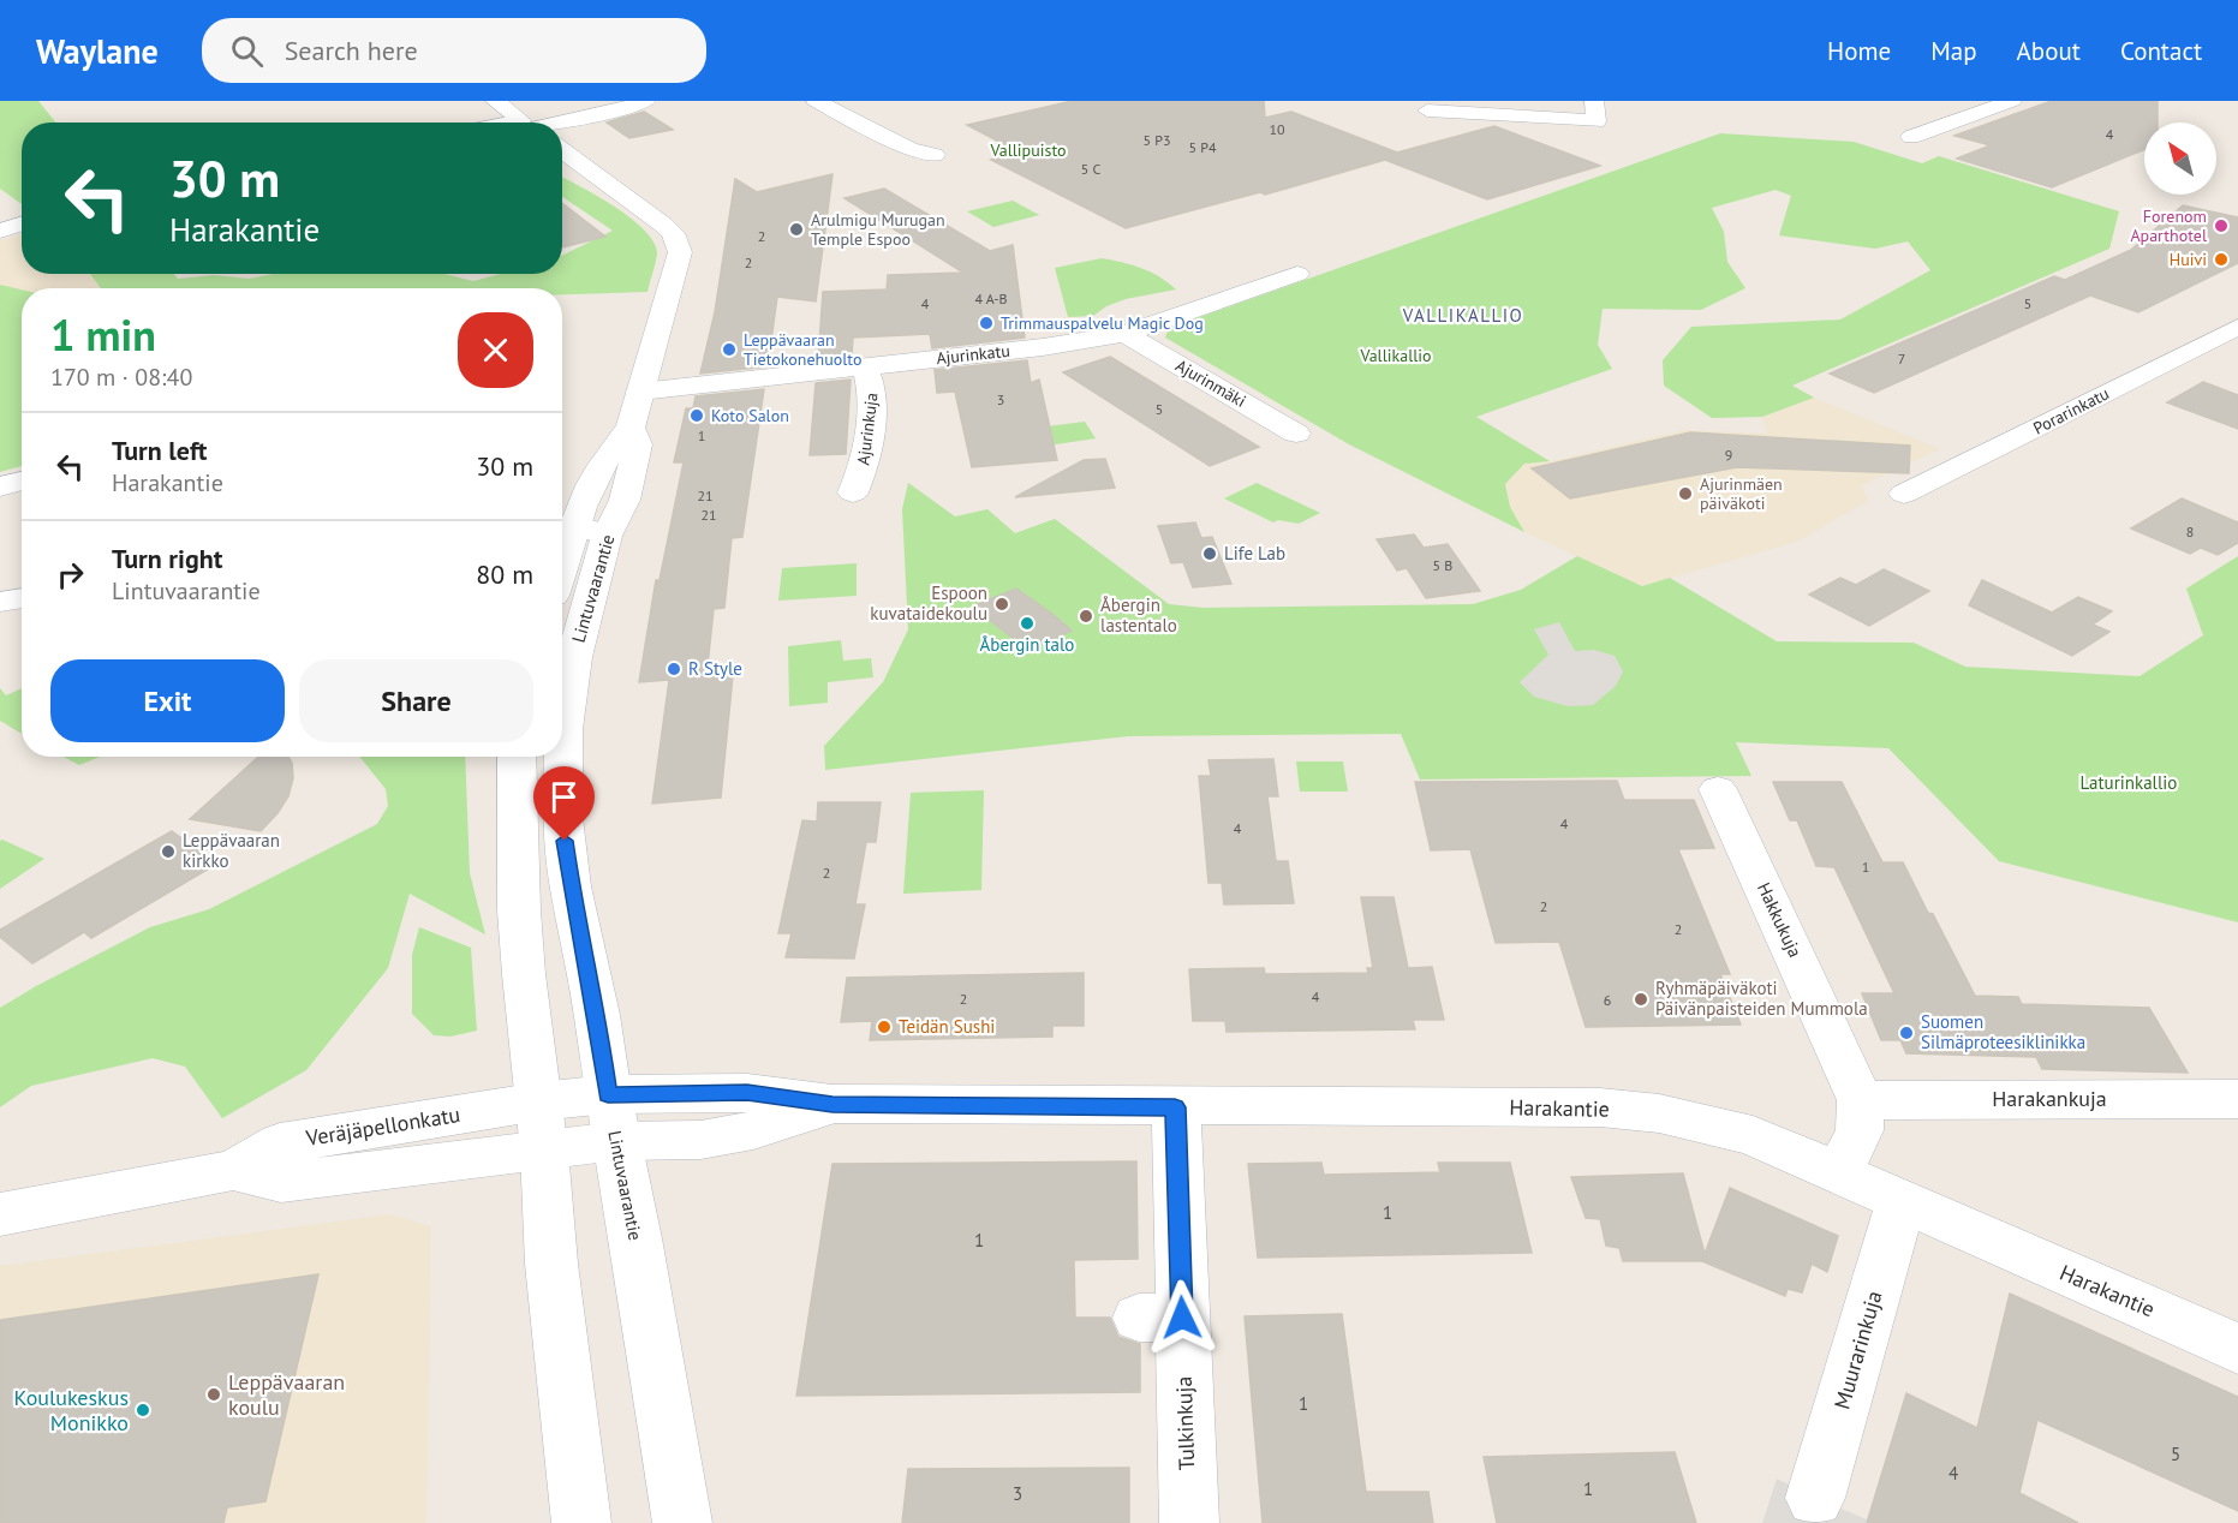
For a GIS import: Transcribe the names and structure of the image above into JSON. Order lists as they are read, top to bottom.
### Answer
{
  "streets": {
    "street": [
      "Ajurinkatu",
      "Ajurinmäki",
      "Porarinkatu",
      "Ajurinkuja",
      "Lintuvaarantie",
      "Hakkukuja",
      "Harakankuja",
      "Harakantie",
      "Muurarinkuja",
      "Tulkinkuja"
    ]
  },
  "crossings": [
    ["Ajurinkatu", "Ajurinmäki"],
    ["Ajurinkatu", "Ajurinkuja"],
    ["Ajurinkatu", "Lintuvaarantie"],
    ["Lintuvaarantie", "Harakantie"],
    ["Hakkukuja", "Harakankuja"],
    ["Harakantie", "Muurarinkuja"],
    ["Harakantie", "Tulkinkuja"]
  ],
  "districts": ["VALLIKALLIO"],
  "parks": ["Vallipuisto", "Vallikallio", "Laturinkallio"],
  "places": [
    "Forenom Aparthotel",
    "Arulmigu Murugan Temple Espoo",
    "Huivi",
    "Trimmauspalvelu Magic Dog",
    "Leppävaaran Tietokonehuolto",
    "Koto Salon",
    "Ajurinmäen päiväkoti",
    "Life Lab",
    "Espoon kuvataidekoulu",
    "Åbergin lastentalo",
    "Åbergin talo",
    "R Style",
    "Leppävaaran kirkko",
    "Ryhmäpäiväkoti Päivänpaisteiden Mummola",
    "Teidän Sushi",
    "Suomen Silmäproteesiklinikka",
    "Leppävaaran koulu",
    "Koulukeskus Monikko"
  ],
  "house_numbers": [
    "10",
    "4",
    "5 P3",
    "5 P4",
    "5 C",
    "2",
    "2",
    "4 A-B",
    "4",
    "5",
    "7",
    "3",
    "5",
    "1",
    "9",
    "21",
    "21",
    "8",
    "5 B",
    "4",
    "4",
    "1",
    "2",
    "2",
    "2",
    "4",
    "2",
    "6",
    "1",
    "1",
    "1",
    "5",
    "4",
    "1",
    "3"
  ],
  "north": "top left",
  "page": {
    "header": "Waylane",
    "search": "Search here",
    "nav": [
      "Home",
      "Map",
      "About",
      "Contact"
    ],
    "turn": ["30 m", "Harakantie"],
    "heading": ["1 min", "170 m · 08:40"],
    "list": [
      {
        "name": "Turn left",
        "note": "Harakantie",
        "value": "30 m"
      },
      {
        "name": "Turn right",
        "note": "Lintuvaarantie",
        "value": "80 m"
      }
    ],
    "buttons": ["Exit", "Share"]
  }
}
